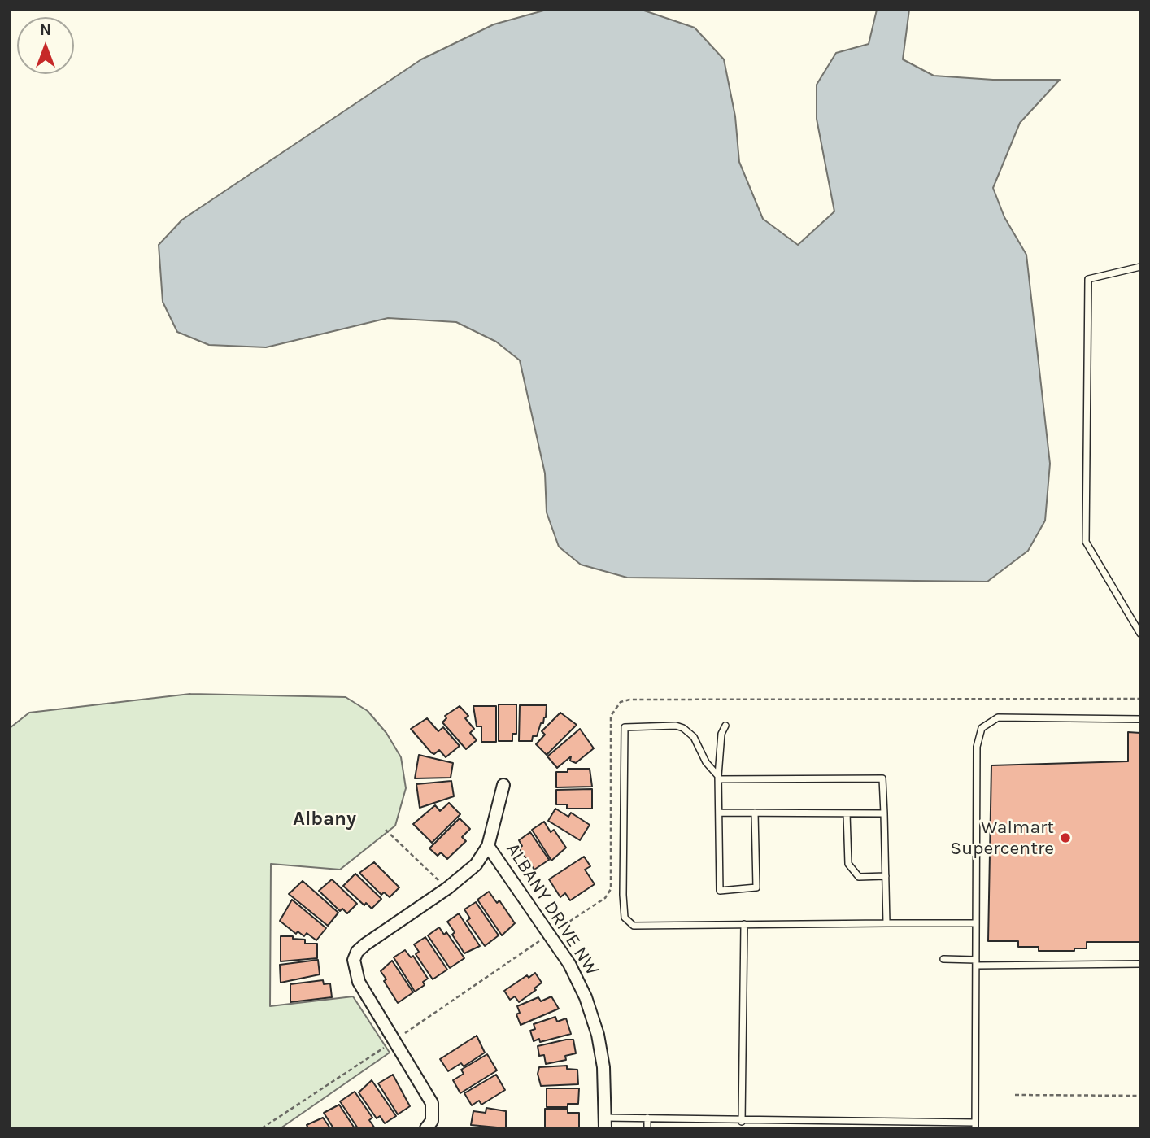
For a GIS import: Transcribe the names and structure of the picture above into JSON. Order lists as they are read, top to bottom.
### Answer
{
  "streets": {
    "street": ["ALBANY DRIVE NW"]
  },
  "districts": ["Albany"],
  "places": ["Walmart Supercentre"],
  "north": "top"
}
